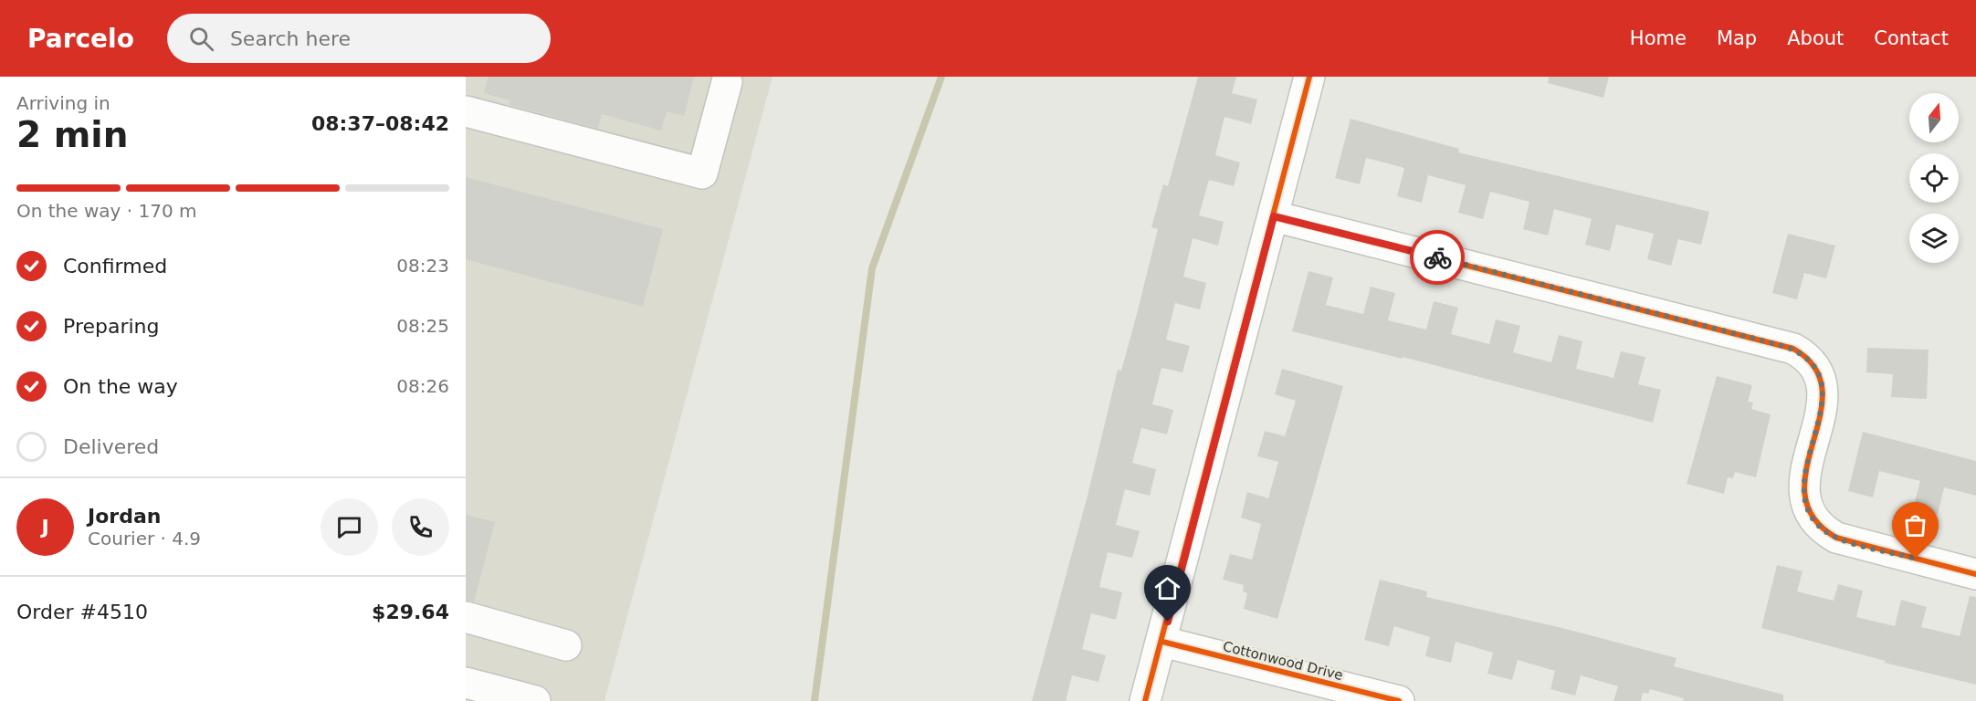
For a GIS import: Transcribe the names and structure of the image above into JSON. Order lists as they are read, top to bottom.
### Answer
{
  "streets": {
    "street": ["Cottonwood Drive"]
  },
  "north": "top",
  "page": {
    "header": "Parcelo",
    "search": "Search here",
    "nav": [
      "Home",
      "Map",
      "About",
      "Contact"
    ],
    "heading": ["2 min", "Arriving in", "08:37–08:42"],
    "panel": [
      "Jordan",
      "Courier · 4.9",
      "Order #4510",
      "$29.64"
    ],
    "bar": "On the way · 170 m",
    "list": [
      ["Confirmed", "08:23"],
      ["Preparing", "08:25"],
      ["On the way", "08:26"],
      "Delivered"
    ],
    "round": "J"
  }
}
